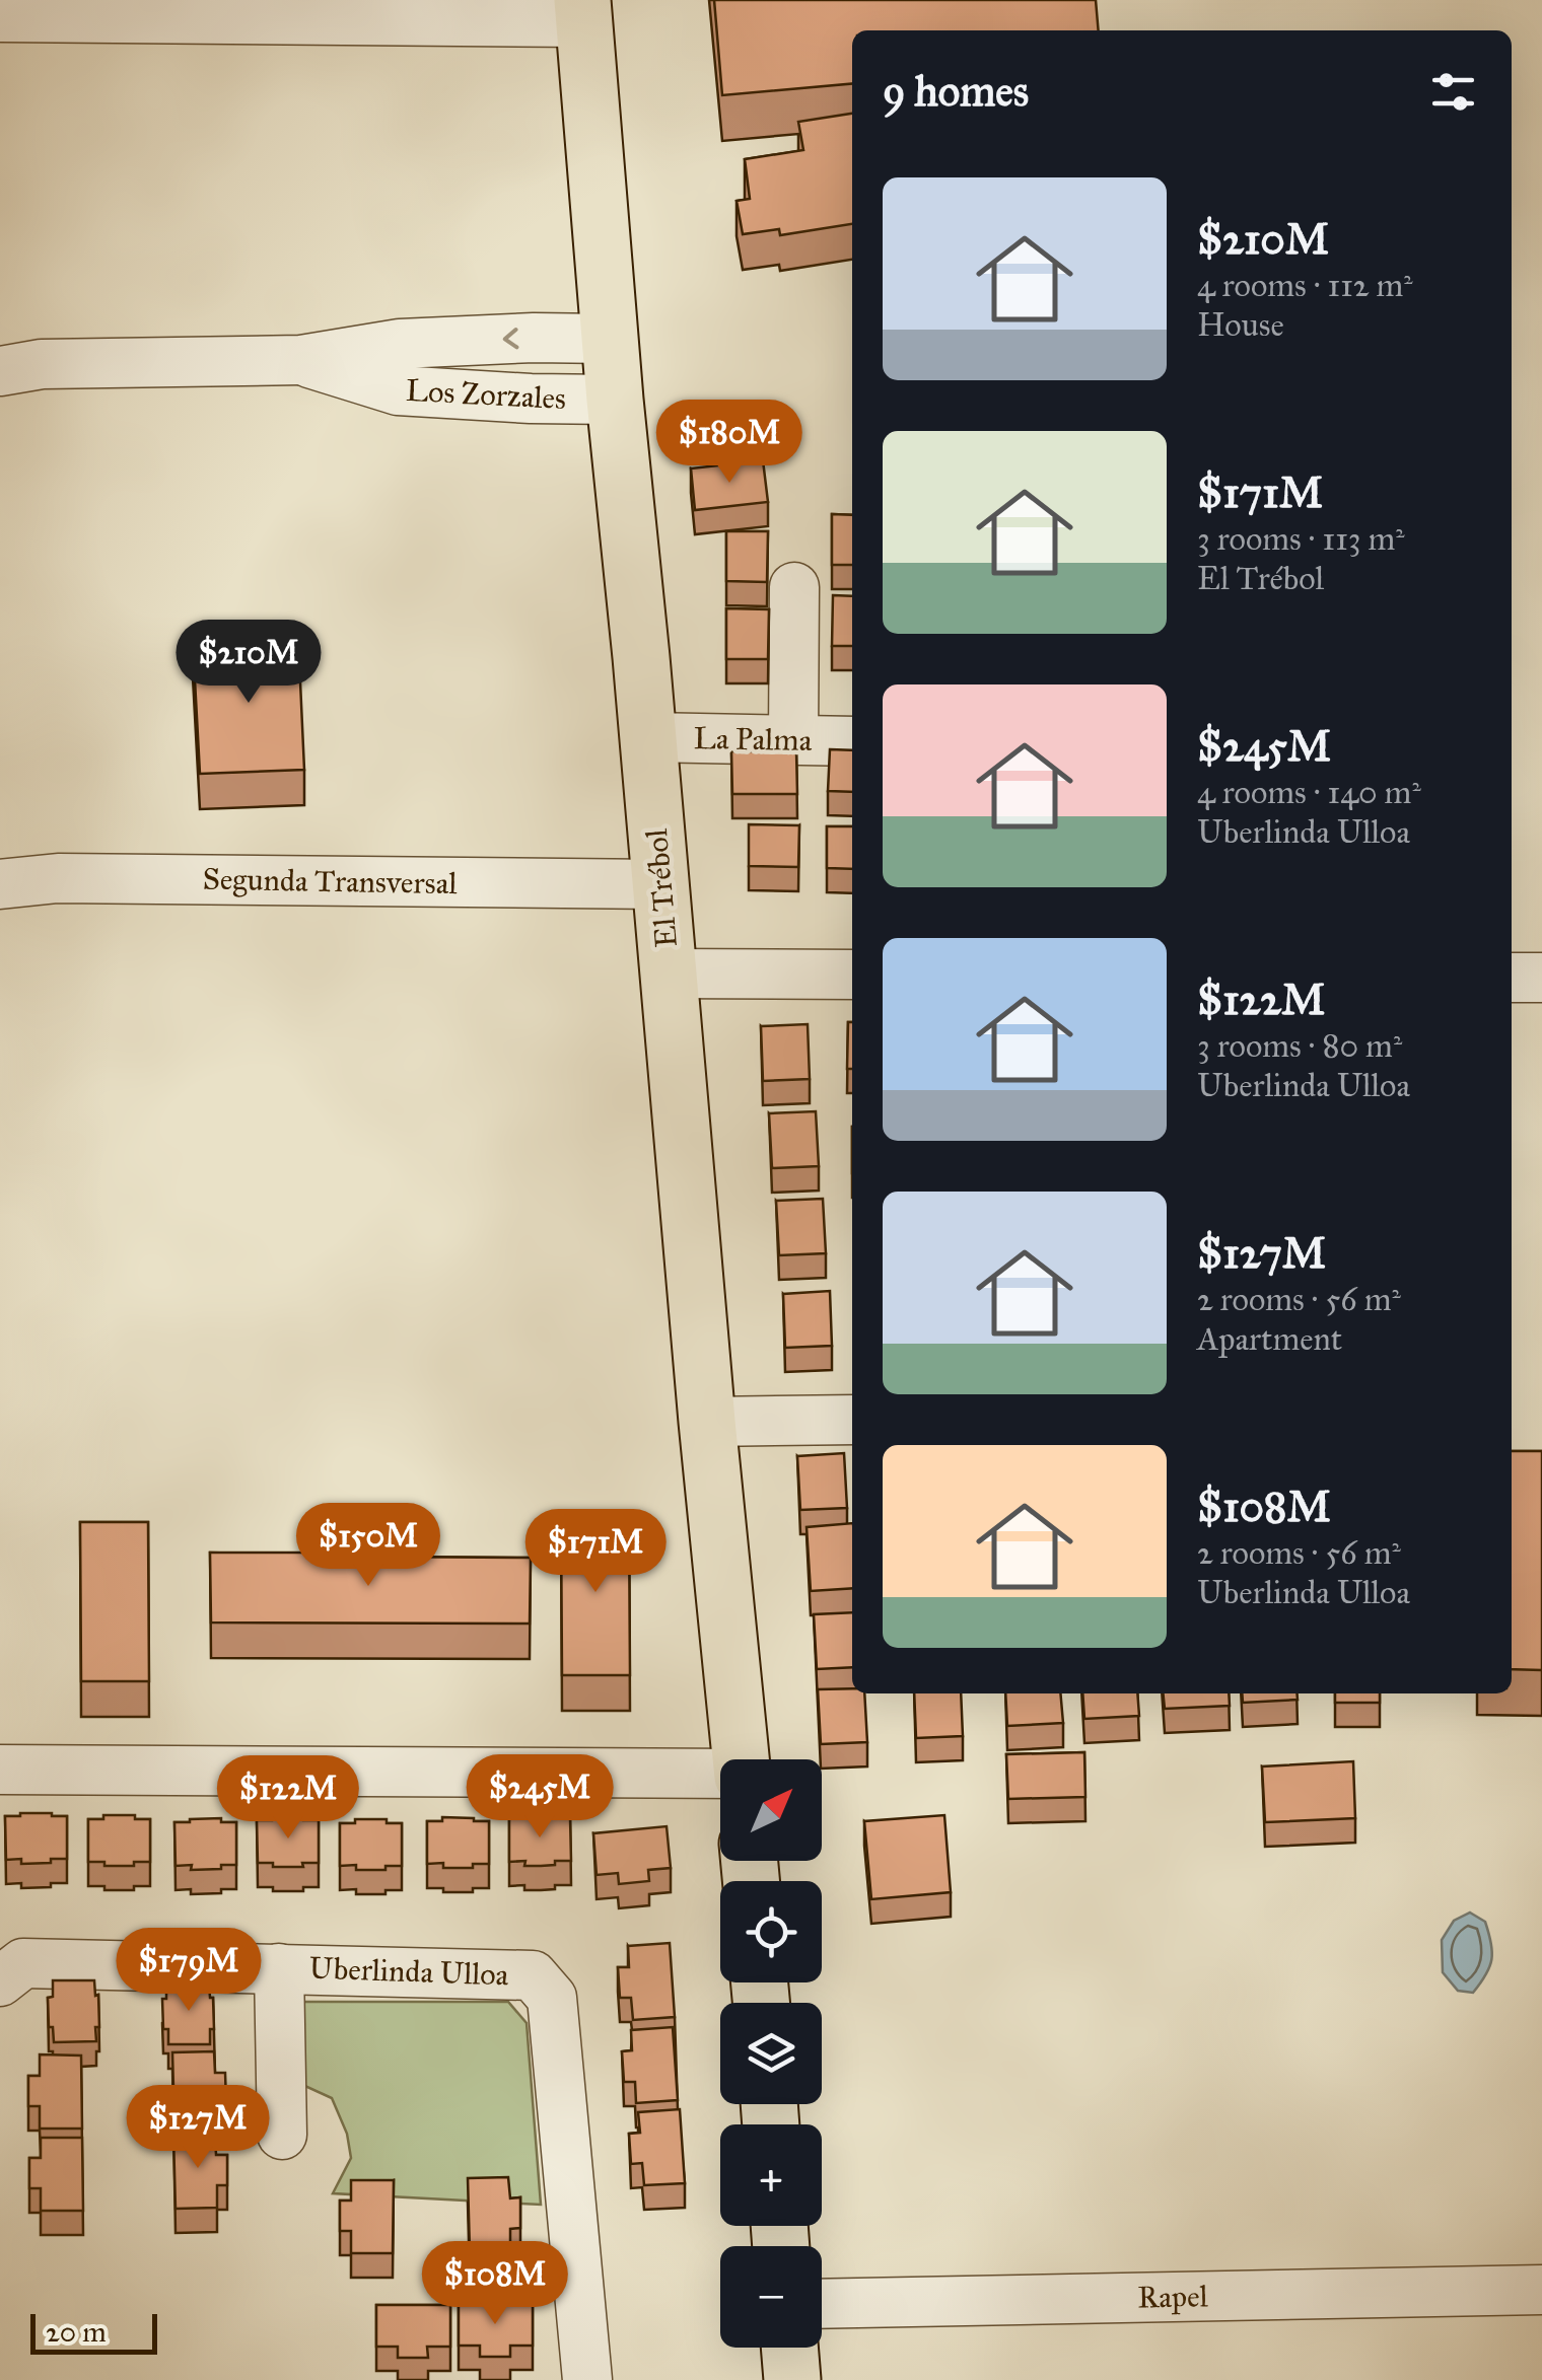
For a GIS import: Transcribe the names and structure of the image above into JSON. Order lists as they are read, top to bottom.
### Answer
{
  "streets": {
    "main road": ["El Trébol"],
    "street": [
      "Los Zorzales",
      "La Palma",
      "Segunda Transversal",
      "Uberlinda Ulloa",
      "Rapel"
    ]
  },
  "crossings": [
    ["Los Zorzales", "El Trébol"],
    ["La Palma", "El Trébol"],
    ["Segunda Transversal", "El Trébol"]
  ],
  "scale_bar": "20 m",
  "north": "top right",
  "page": {
    "heading": "9 homes",
    "list": [
      {
        "name": "$210M",
        "note": "4 rooms · 112 m² · House"
      },
      {
        "name": "$171M",
        "note": "3 rooms · 113 m² · El Trébol"
      },
      {
        "name": "$245M",
        "note": "4 rooms · 140 m² · Uberlinda Ulloa"
      },
      {
        "name": "$122M",
        "note": "3 rooms · 80 m² · Uberlinda Ulloa"
      },
      {
        "name": "$127M",
        "note": "2 rooms · 56 m² · Apartment"
      },
      {
        "name": "$108M",
        "note": "2 rooms · 56 m² · Uberlinda Ulloa"
      }
    ],
    "price": [
      "$180M",
      "$210M",
      "$150M",
      "$171M",
      "$245M",
      "$122M",
      "$179M",
      "$127M",
      "$108M"
    ],
    "map_buttons": ["+", "−"],
    "scale": "20 m"
  }
}
